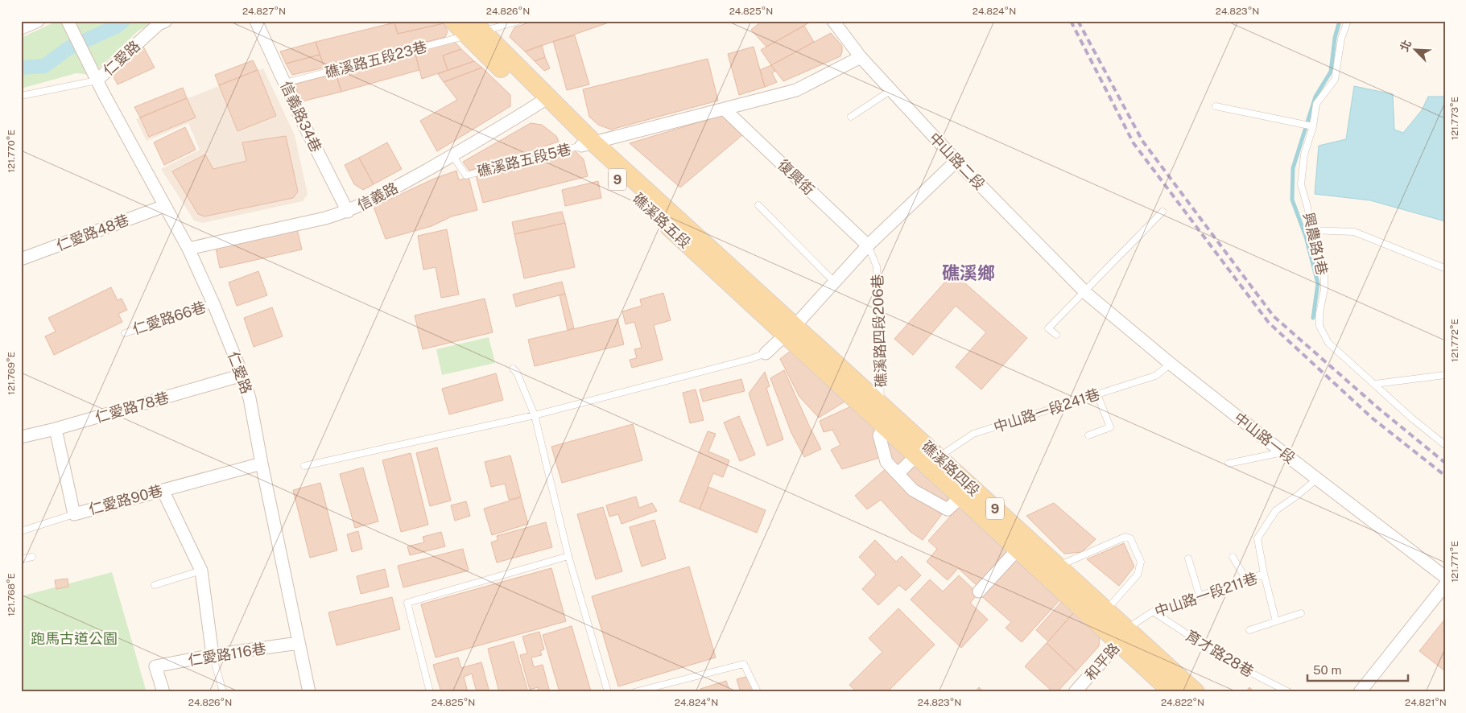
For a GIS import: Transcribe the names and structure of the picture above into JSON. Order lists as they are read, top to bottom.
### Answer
{
  "streets": {
    "main road": ["9", "礁溪路五段", "礁溪路四段"],
    "street": [
      "仁愛路",
      "信義路34巷",
      "中山路二段",
      "復興街",
      "信義路",
      "仁愛路48巷",
      "仁愛路78巷",
      "中山路一段",
      "仁愛路90巷",
      "仁愛路116巷",
      "和平路"
    ],
    "lane": [
      "礁溪路五段23巷",
      "礁溪路五段5巷",
      "興農路1巷",
      "仁愛路66巷",
      "礁溪路四段206巷",
      "中山路一段241巷",
      "中山路一段211巷",
      "育才路28巷"
    ]
  },
  "crossings": [
    ["仁愛路", "信義路"],
    ["仁愛路", "仁愛路48巷"],
    ["仁愛路", "仁愛路66巷"],
    ["仁愛路", "仁愛路78巷"],
    ["仁愛路", "仁愛路90巷"],
    ["仁愛路", "仁愛路116巷"],
    ["礁溪路五段23巷", "信義路34巷"],
    ["礁溪路五段23巷", "礁溪路五段"],
    ["信義路34巷", "信義路"],
    ["礁溪路五段5巷", "信義路"],
    ["礁溪路五段5巷", "礁溪路五段"],
    ["中山路二段", "中山路一段"],
    ["復興街", "礁溪路四段206巷"],
    ["信義路", "礁溪路五段"],
    ["礁溪路五段", "礁溪路四段"],
    ["礁溪路四段206巷", "礁溪路四段"],
    ["仁愛路78巷", "仁愛路90巷"],
    ["中山路一段241巷", "中山路一段"],
    ["中山路一段241巷", "礁溪路四段"],
    ["中山路一段", "中山路一段211巷"],
    ["礁溪路四段", "中山路一段211巷"],
    ["礁溪路四段", "和平路"],
    ["中山路一段211巷", "育才路28巷"],
    ["中山路一段211巷", "和平路"]
  ],
  "districts": ["礁溪鄉"],
  "parks": ["跑馬古道公園"],
  "scale_bar": "50 m",
  "north": "top left",
  "coordinates": [
    "24.827°N",
    "24.826°N",
    "24.825°N",
    "24.824°N",
    "24.823°N",
    "121.773°E",
    "121.770°E",
    "121.772°E",
    "121.769°E",
    "121.771°E",
    "121.768°E",
    "24.822°N",
    "24.821°N"
  ]
}
